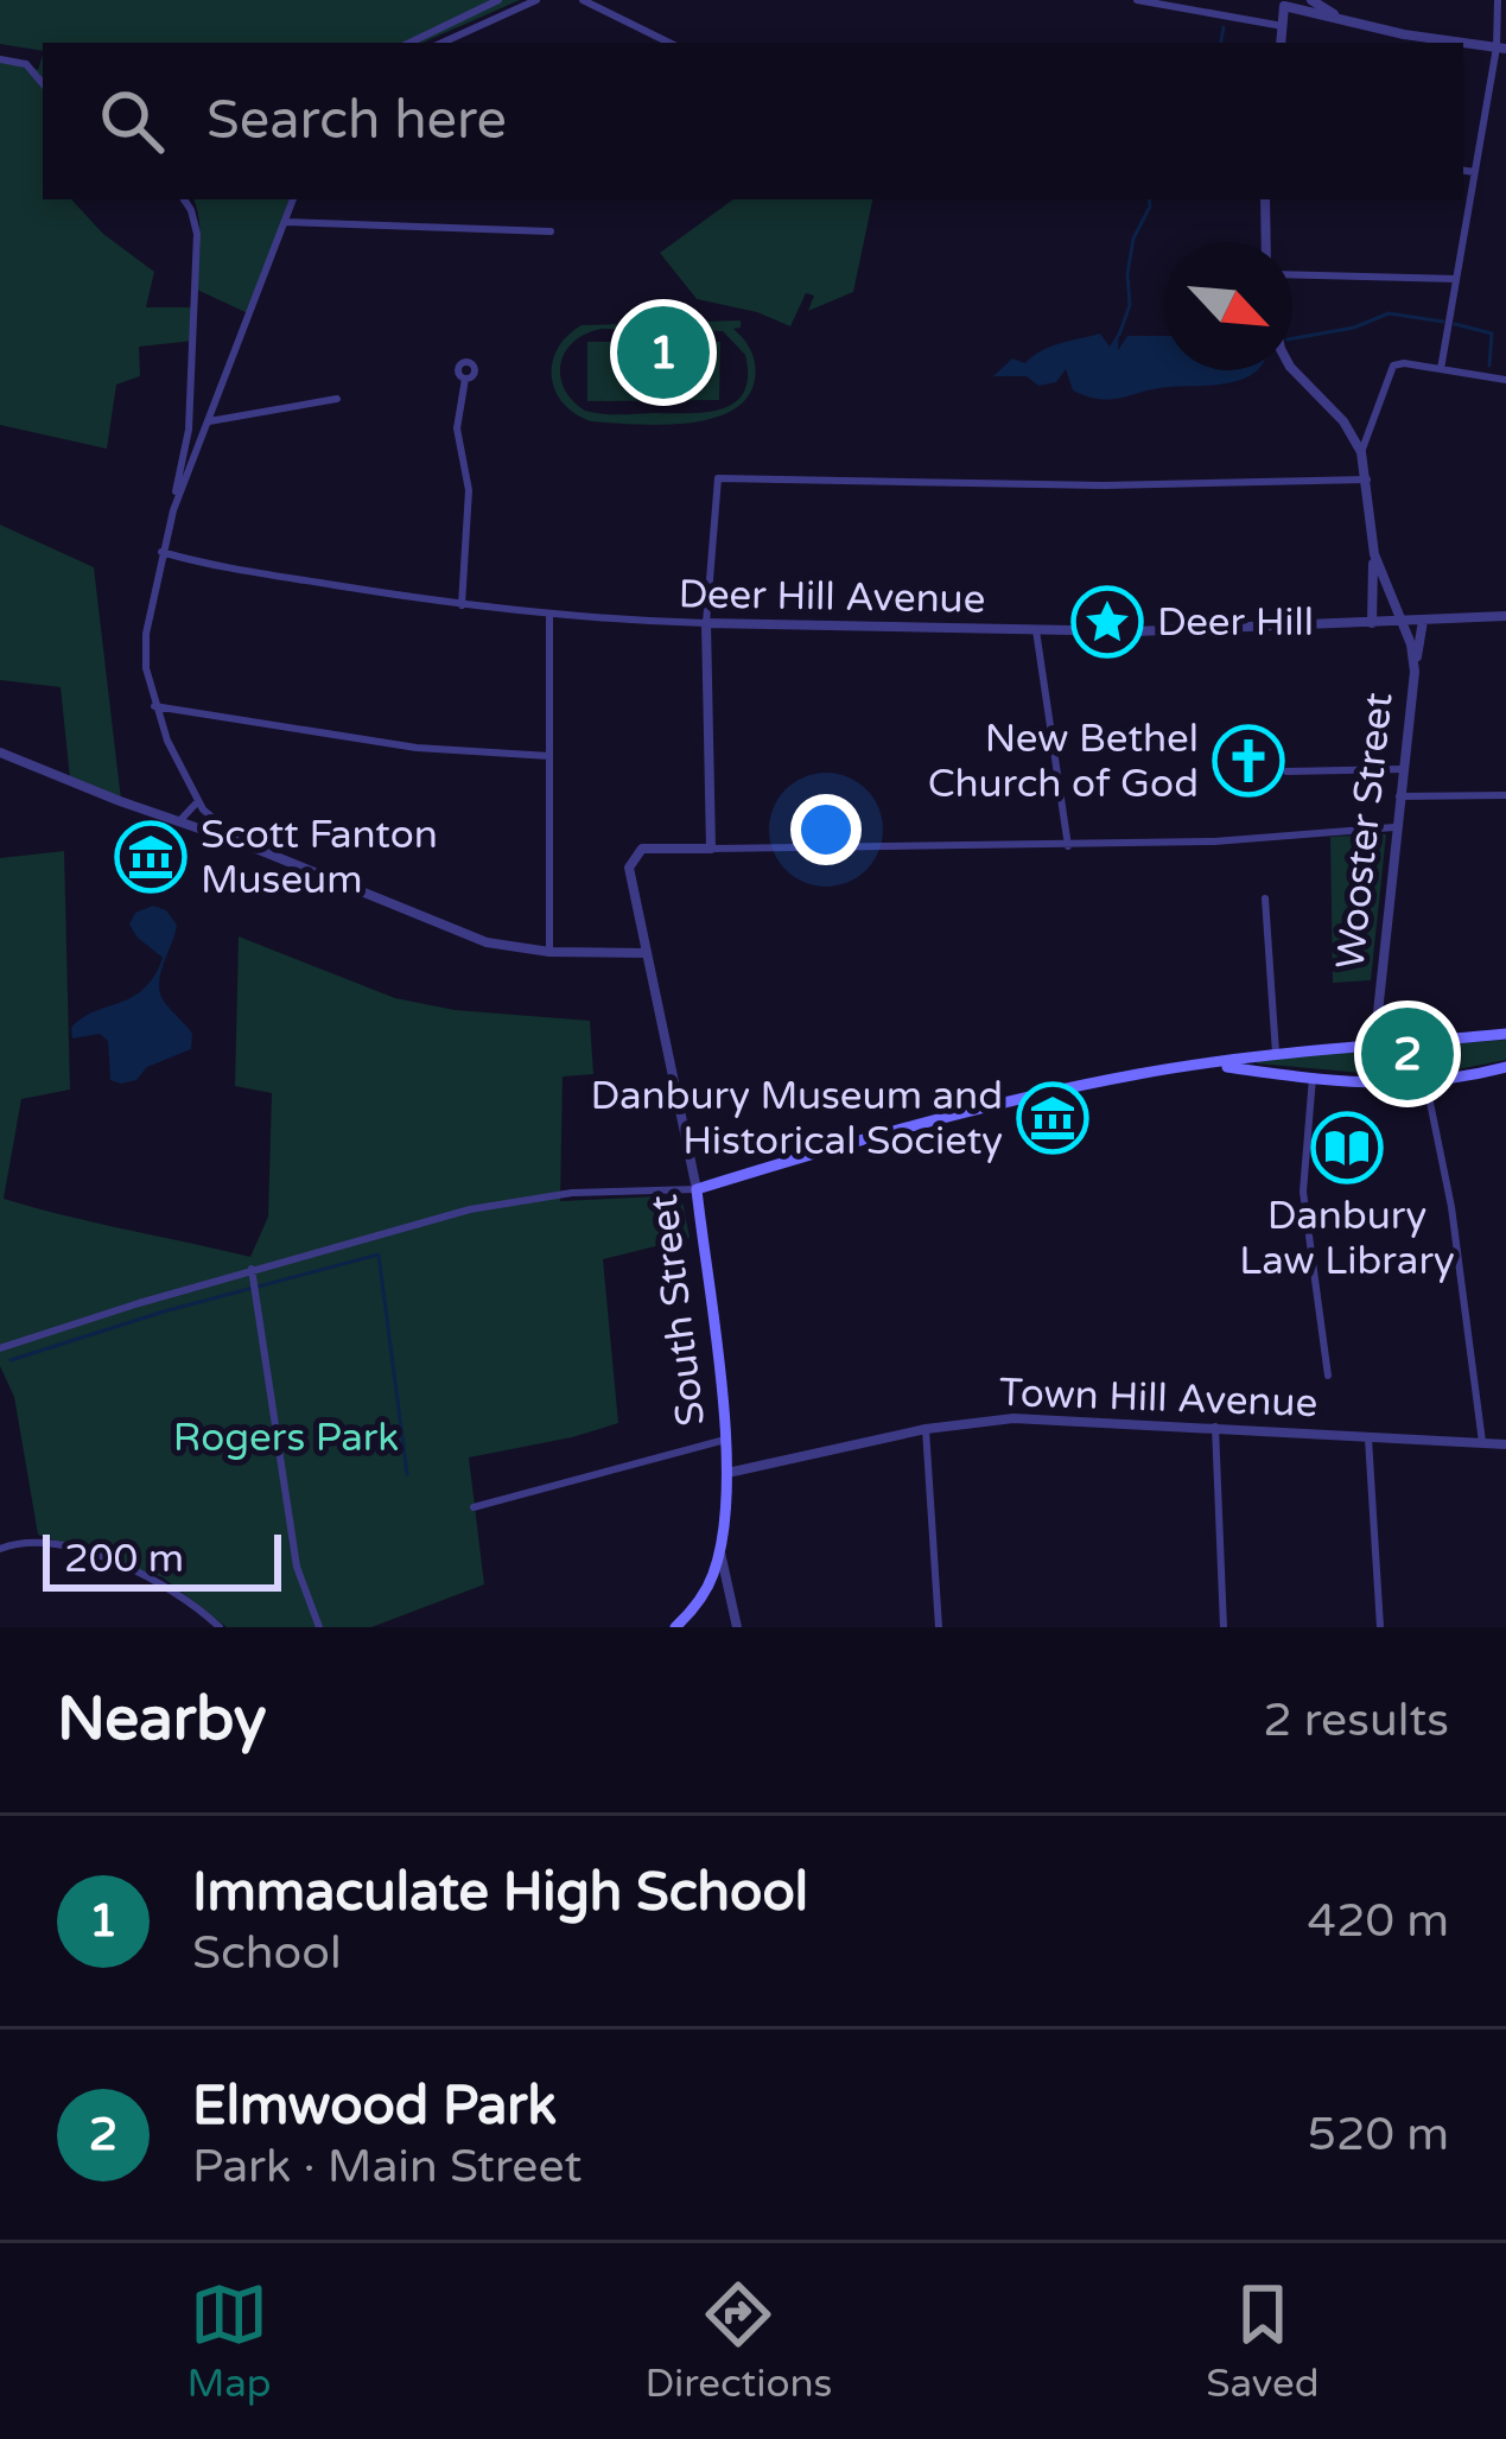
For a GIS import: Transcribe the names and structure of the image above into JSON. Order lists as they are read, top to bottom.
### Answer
{
  "streets": {
    "main road": ["Wooster Street", "South Street"],
    "street": ["Deer Hill Avenue", "Town Hill Avenue"]
  },
  "crossings": [
    ["Deer Hill Avenue", "Wooster Street"],
    ["South Street", "Town Hill Avenue"]
  ],
  "parks": ["Rogers Park"],
  "places": {
    "place": ["Deer Hill"],
    "church": ["New Bethel Church of God"],
    "museum": ["Scott Fanton Museum", "Danbury Museum and Historical Society"],
    "library": ["Danbury Law Library"]
  },
  "scale_bar": "200 m",
  "north": "bottom right",
  "page": {
    "search": "Search here",
    "pins": ["1", "2"],
    "scale": "200 m",
    "heading": ["Nearby", "2 results"],
    "list": [
      {
        "mark": "1",
        "name": "Immaculate High School",
        "note": "School",
        "value": "420 m"
      },
      {
        "mark": "2",
        "name": "Elmwood Park",
        "note": "Park · Main Street",
        "value": "520 m"
      }
    ],
    "nav": ["Map", "Directions", "Saved"]
  }
}
